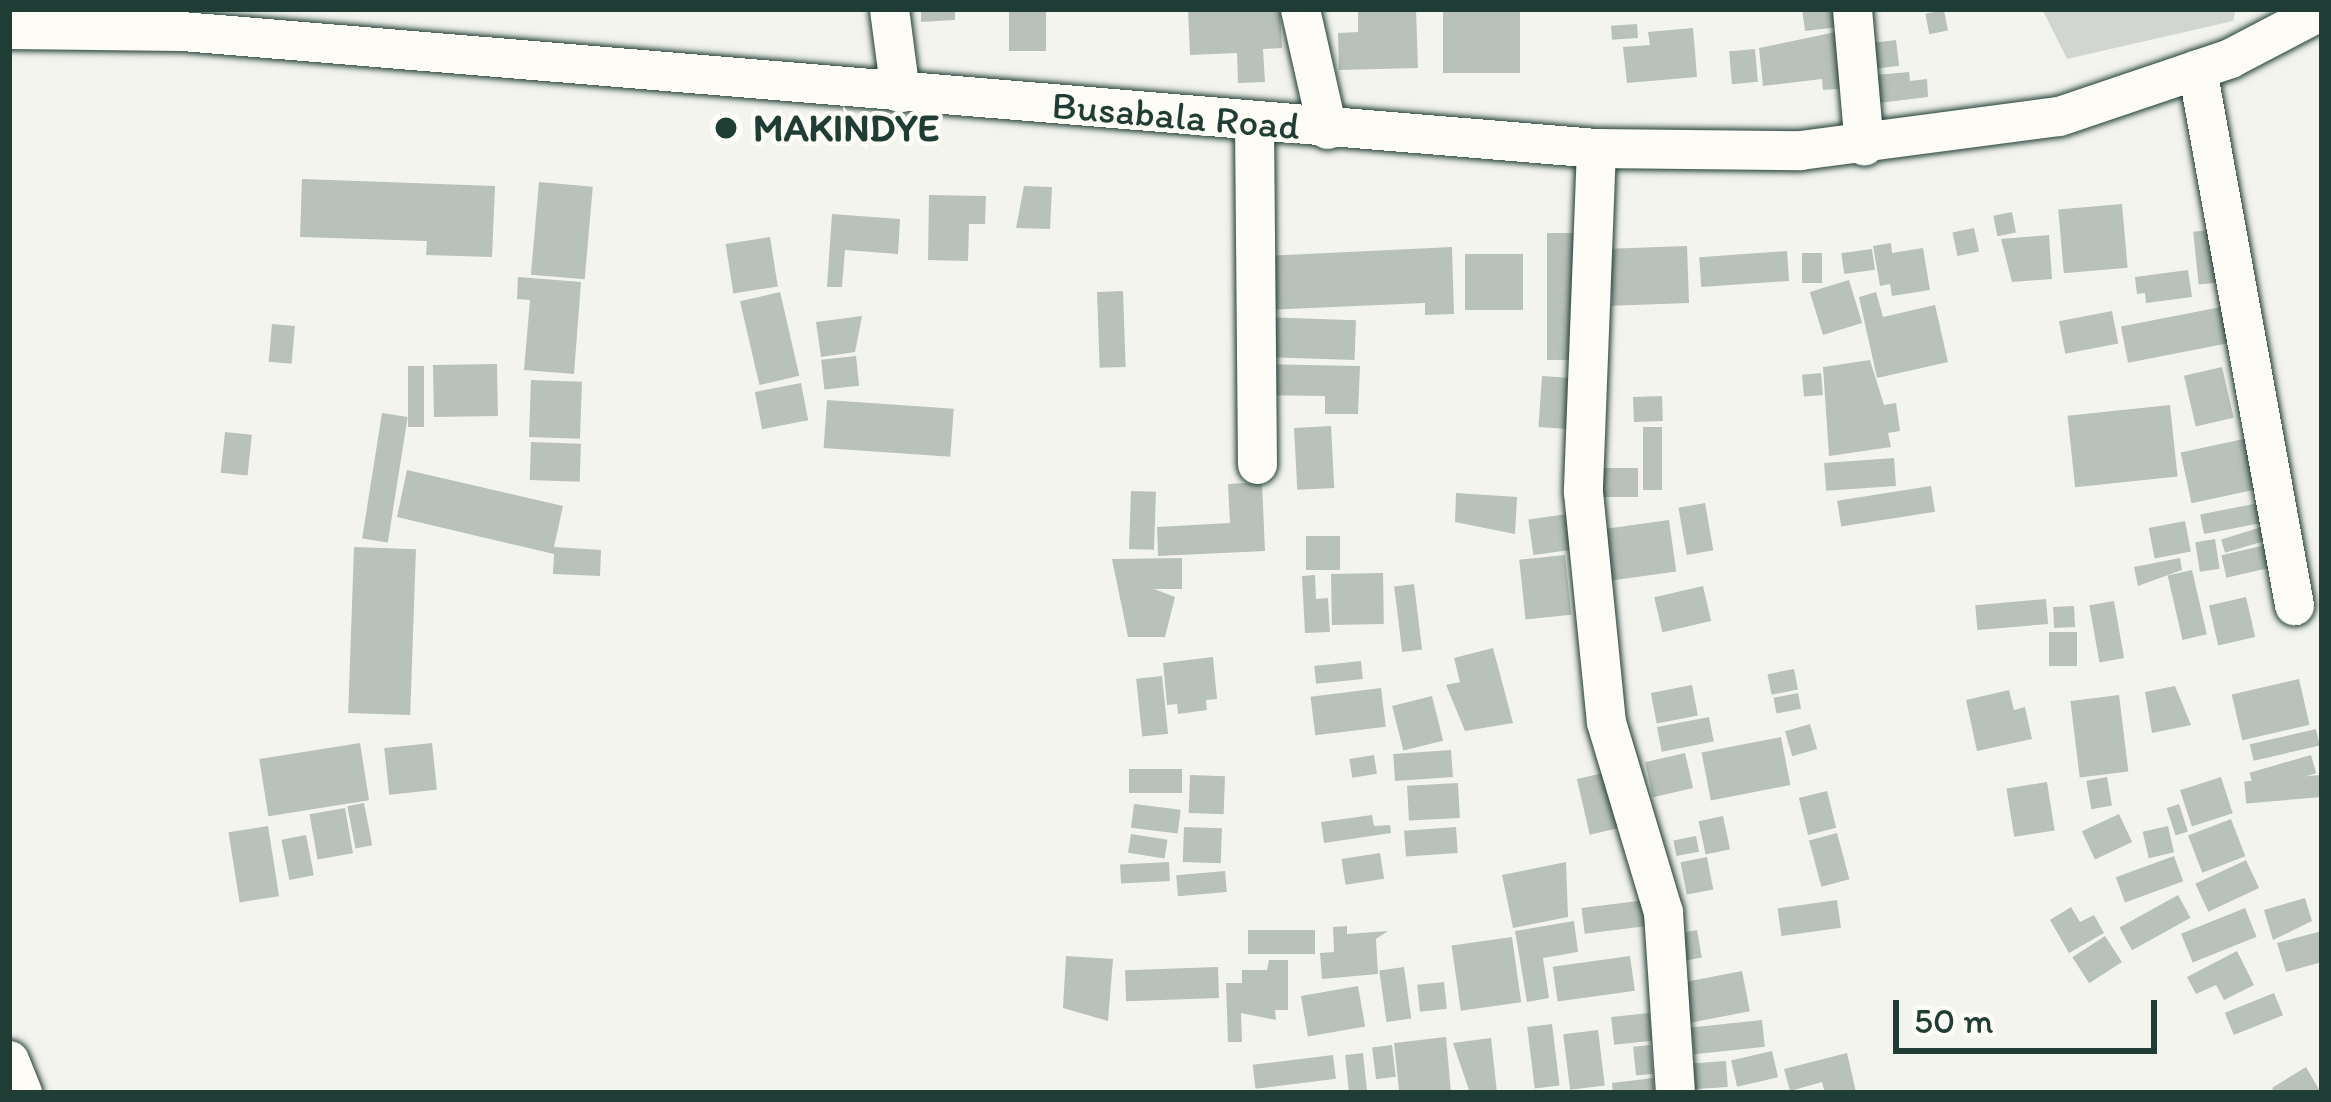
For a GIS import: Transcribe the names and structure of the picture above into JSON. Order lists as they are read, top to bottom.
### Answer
{
  "streets": {
    "street": ["Busabala Road"]
  },
  "places": ["MAKINDYE"],
  "scale_bar": "50 m"
}
